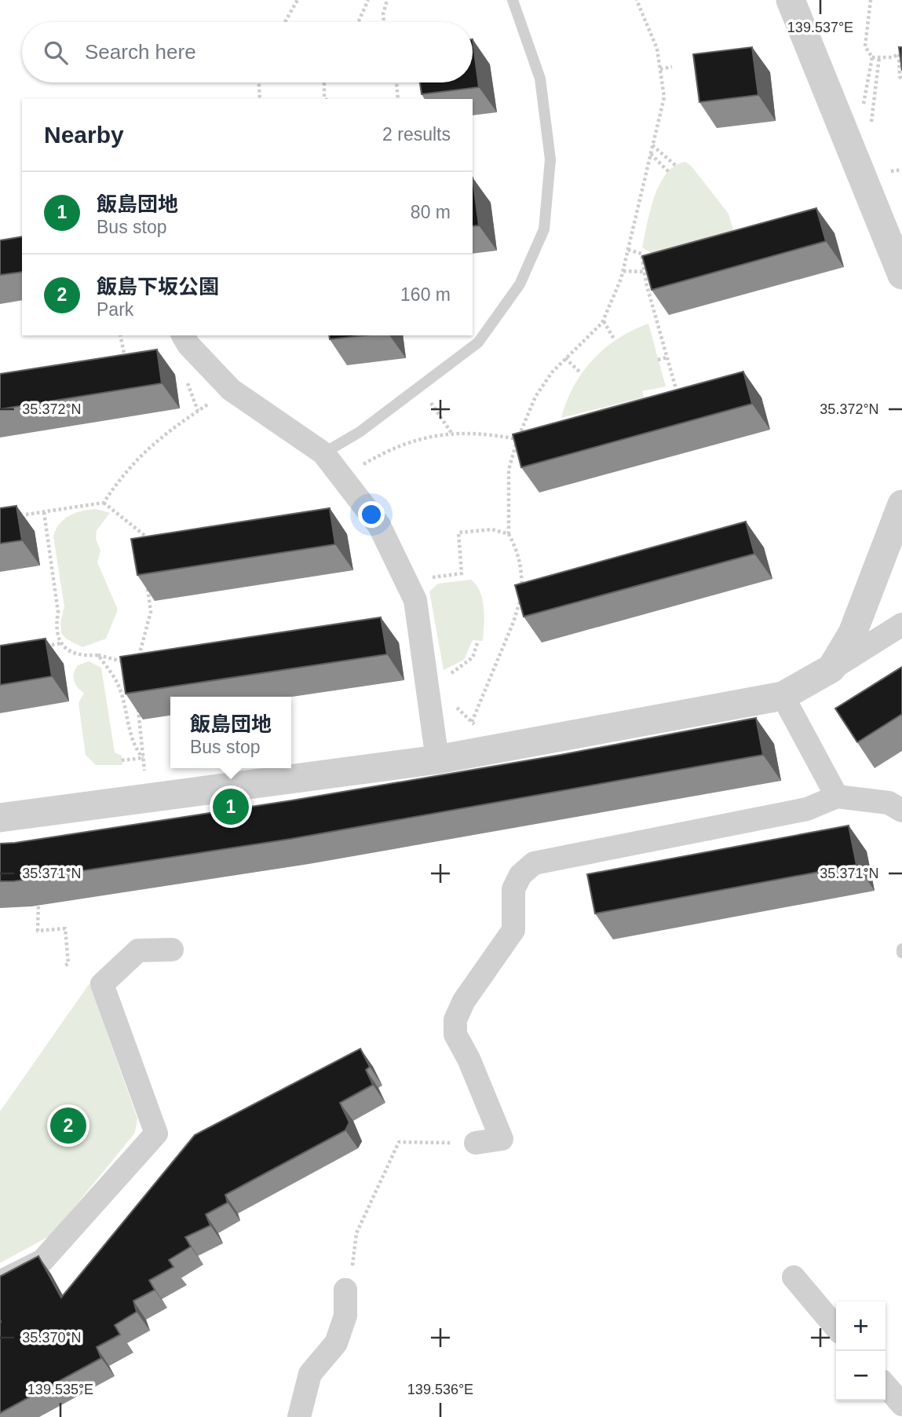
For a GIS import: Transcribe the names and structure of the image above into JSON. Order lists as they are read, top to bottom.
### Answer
{
  "page": {
    "search": "Search here",
    "heading": ["Nearby", "2 results"],
    "list": [
      {
        "mark": "1",
        "name": "飯島団地",
        "note": "Bus stop",
        "value": "80 m"
      },
      {
        "mark": "2",
        "name": "飯島下坂公園",
        "note": "Park",
        "value": "160 m"
      }
    ],
    "popup": ["飯島団地", "Bus stop"],
    "pins": ["1", "2"],
    "map_buttons": ["+", "−"]
  },
  "coordinates": [
    "139.537°E",
    "35.372°N",
    "35.371°N",
    "35.370°N",
    "139.535°E",
    "139.536°E"
  ]
}
